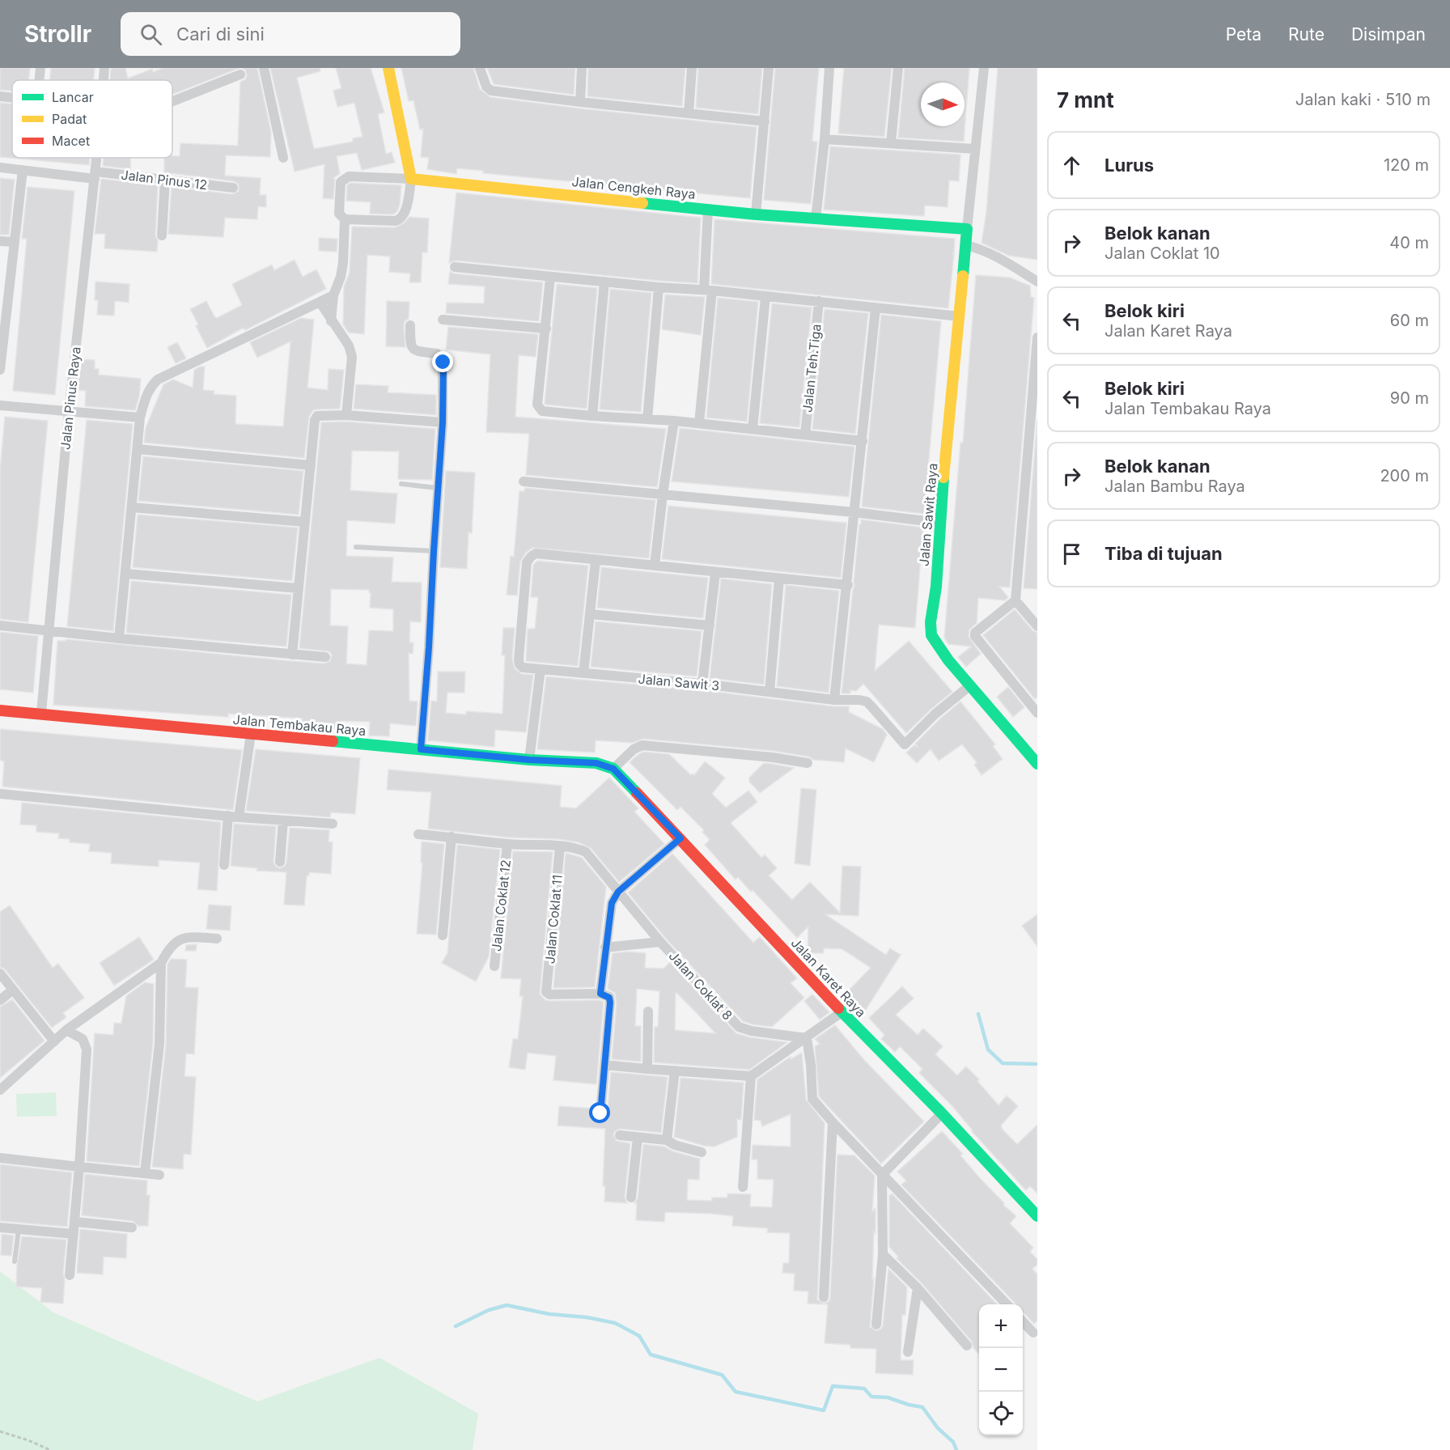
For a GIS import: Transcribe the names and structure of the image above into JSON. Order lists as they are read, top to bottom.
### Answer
{
  "streets": {
    "street": [
      "Jalan Pinus 12",
      "Jalan Cengkeh Raya",
      "Jalan Teh.Tiga",
      "Jalan Pinus Raya",
      "Jalan Sawit Raya",
      "Jalan Sawit 3",
      "Jalan Tembakau Raya",
      "Jalan Coklat 12",
      "Jalan Coklat 11",
      "Jalan Karet Raya",
      "Jalan Coklat 8"
    ]
  },
  "crossings": [
    ["Jalan Pinus 12", "Jalan Pinus Raya"],
    ["Jalan Cengkeh Raya", "Jalan Sawit Raya"],
    ["Jalan Pinus Raya", "Jalan Tembakau Raya"],
    ["Jalan Sawit Raya", "Jalan Sawit 3"],
    ["Jalan Tembakau Raya", "Jalan Karet Raya"],
    ["Jalan Coklat 12", "Jalan Coklat 8"],
    ["Jalan Coklat 11", "Jalan Coklat 8"]
  ],
  "legend": ["Lancar", "Padat", "Macet"],
  "north": "right",
  "page": {
    "header": "Strollr",
    "search": "Cari di sini",
    "nav": ["Peta", "Rute", "Disimpan"],
    "heading": ["7 mnt", "Jalan kaki · 510 m"],
    "list": [
      ["Lurus", "120 m"],
      ["Belok kanan", "Jalan Coklat 10", "40 m"],
      ["Belok kiri", "Jalan Karet Raya", "60 m"],
      ["Belok kiri", "Jalan Tembakau Raya", "90 m"],
      ["Belok kanan", "Jalan Bambu Raya", "200 m"],
      "Tiba di tujuan"
    ],
    "map_buttons": ["+", "−"]
  }
}
